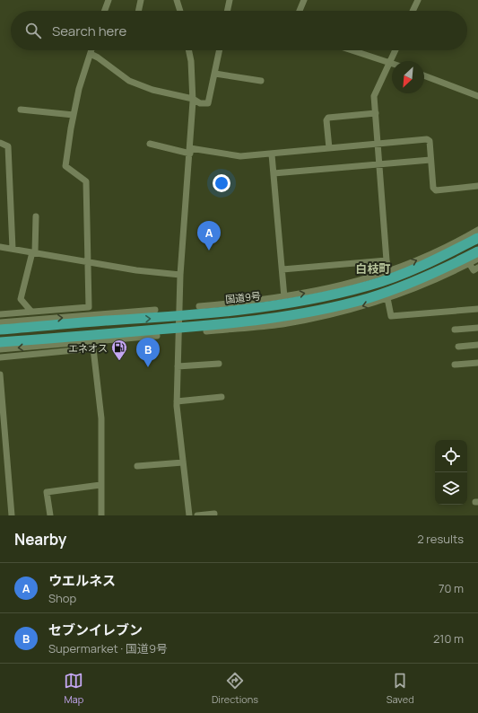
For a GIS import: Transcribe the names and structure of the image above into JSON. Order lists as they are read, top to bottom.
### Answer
{
  "streets": {
    "highway": ["国道9号"]
  },
  "districts": ["白枝町"],
  "places": {
    "fuel station": ["エネオス"]
  },
  "north": "bottom left",
  "page": {
    "search": "Search here",
    "pins": ["A", "B"],
    "heading": ["Nearby", "2 results"],
    "list": [
      {
        "mark": "A",
        "name": "ウエルネス",
        "note": "Shop",
        "value": "70 m"
      },
      {
        "mark": "B",
        "name": "セブンイレブン",
        "note": "Supermarket · 国道9号",
        "value": "210 m"
      }
    ],
    "nav": ["Map", "Directions", "Saved"]
  }
}
